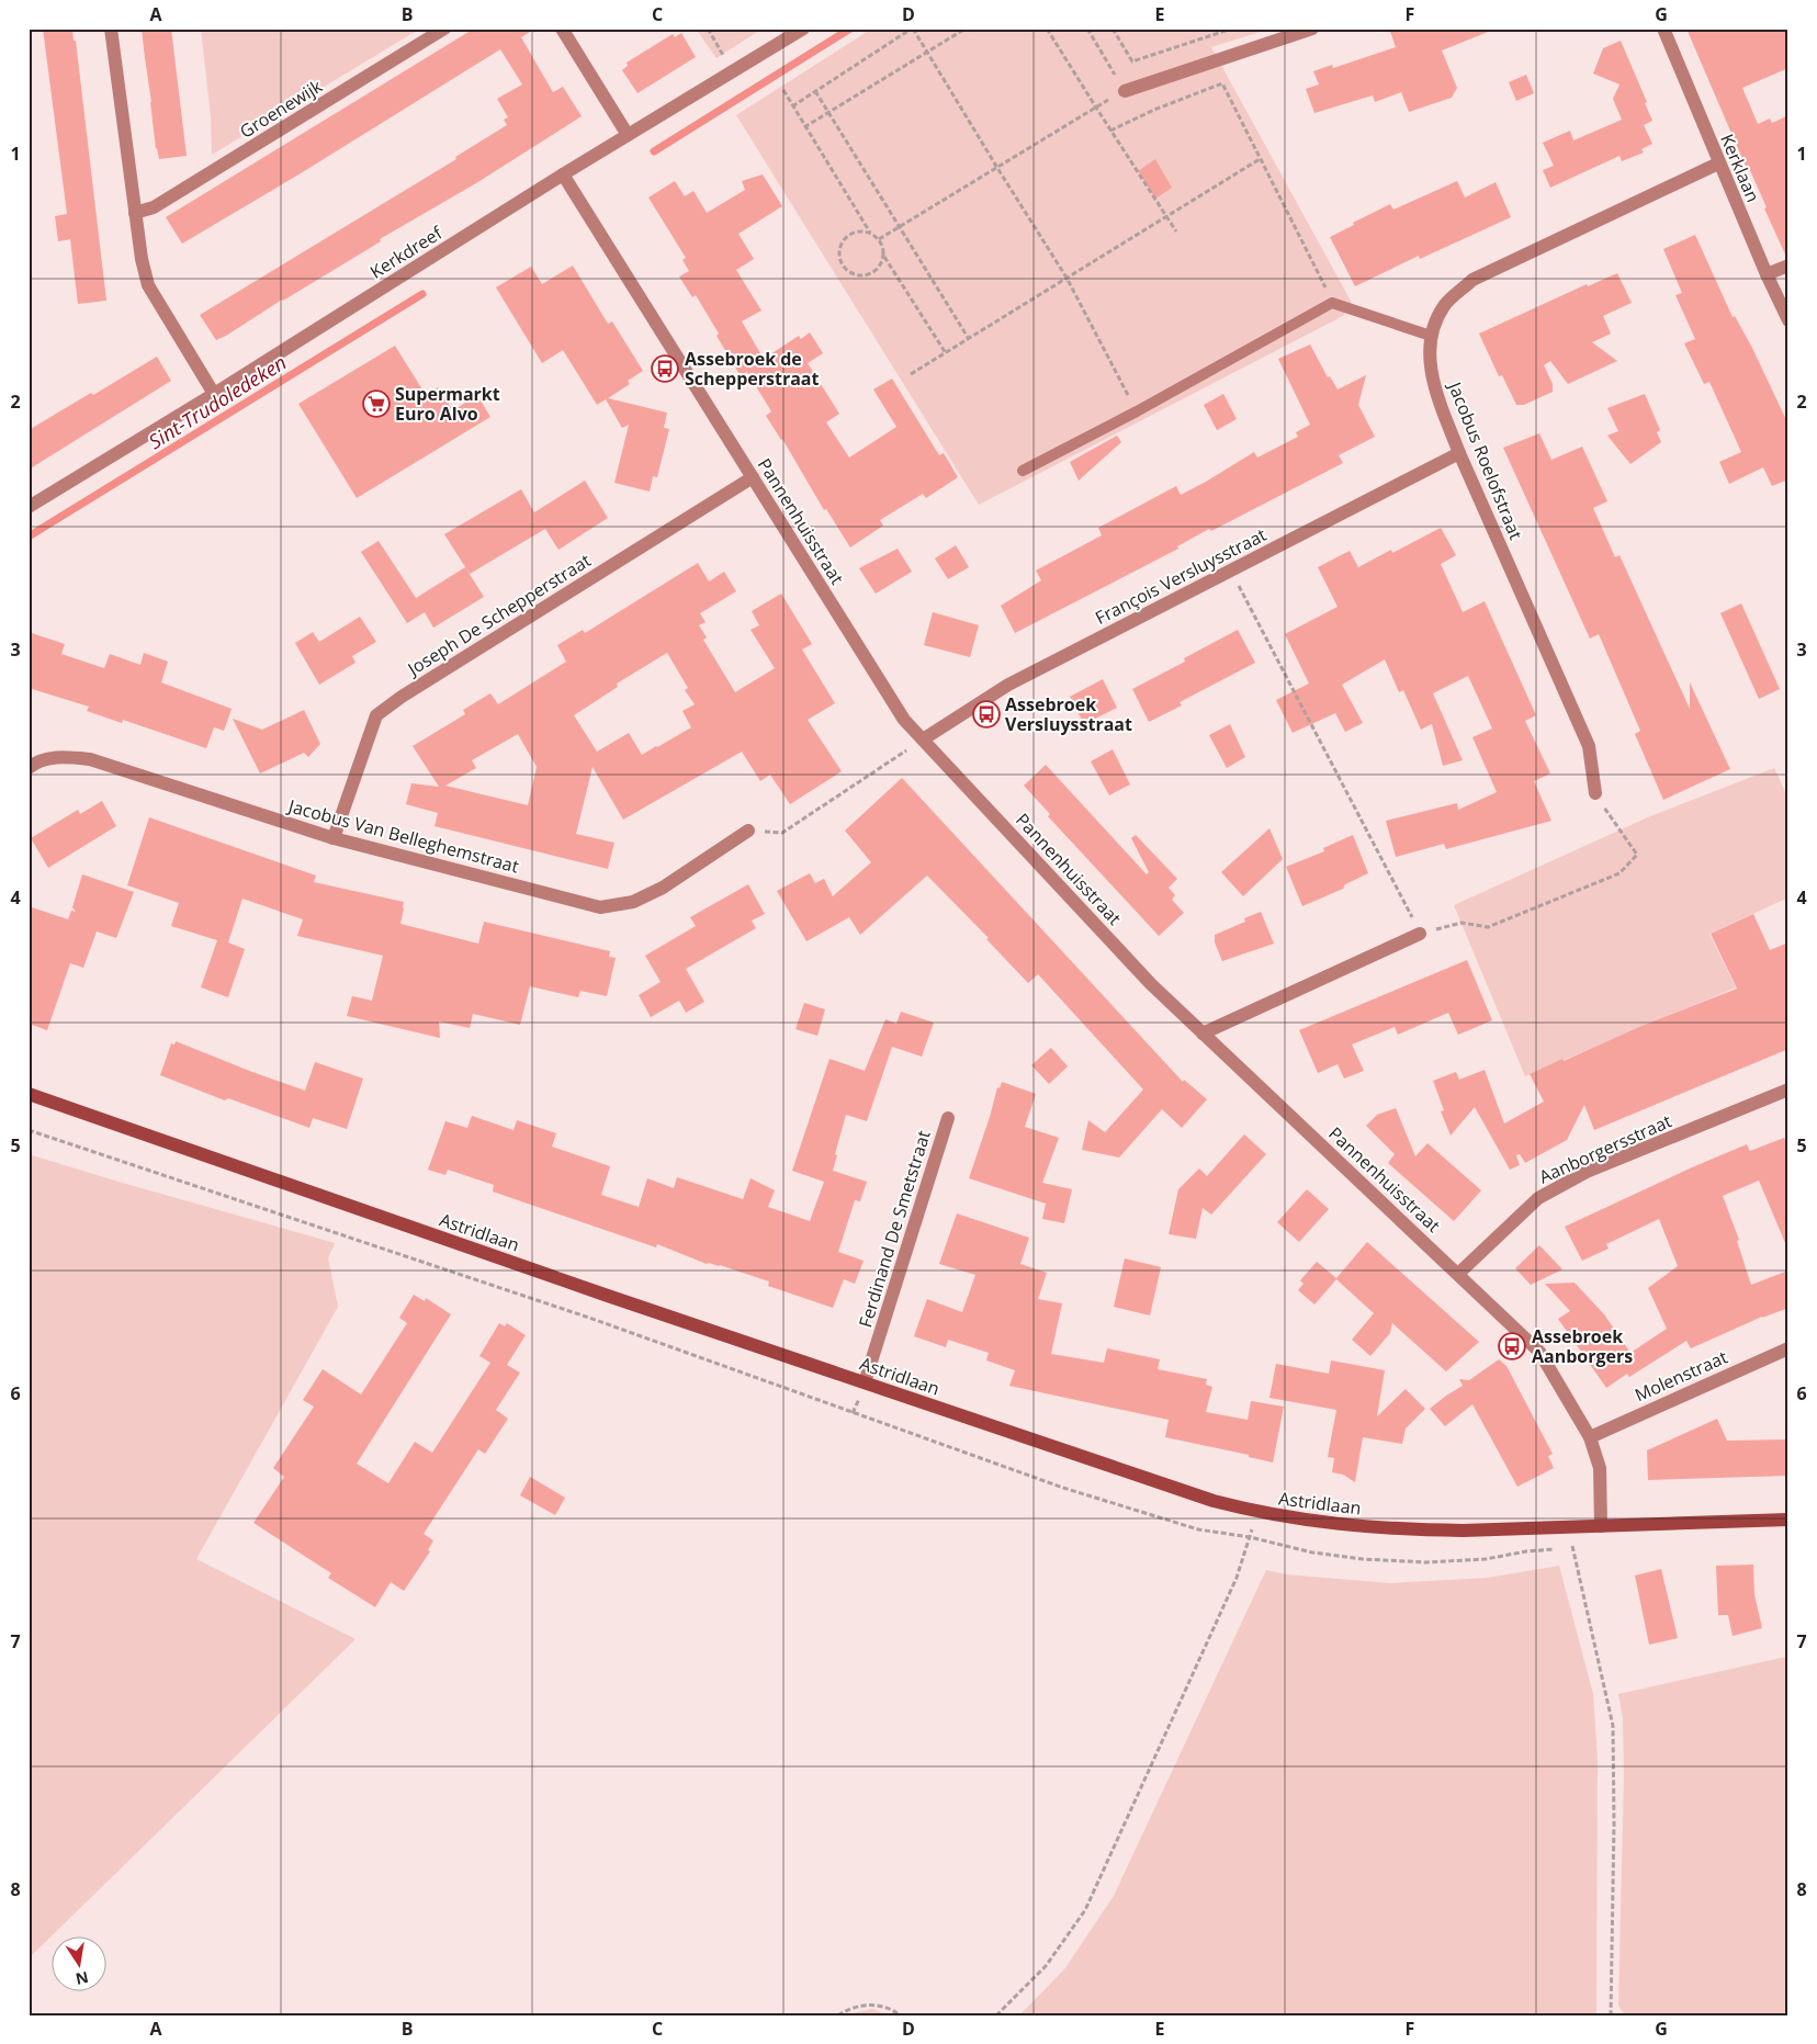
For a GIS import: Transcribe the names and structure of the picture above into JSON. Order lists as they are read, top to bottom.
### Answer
{
  "streets": {
    "main road": ["Astridlaan"],
    "street": [
      "Groenewijk",
      "Kerklaan",
      "Kerkdreef",
      "Jacobus Roelofstraat",
      "Pannenhuisstraat",
      "François Versluysstraat",
      "Joseph De Schepperstraat",
      "Jacobus Van Belleghemstraat",
      "Aanborgersstraat",
      "Ferdinand De Smetstraat",
      "Molenstraat"
    ]
  },
  "crossings": [
    ["Kerklaan", "Jacobus Roelofstraat"],
    ["Kerkdreef", "Pannenhuisstraat"],
    ["Jacobus Roelofstraat", "François Versluysstraat"],
    ["Pannenhuisstraat", "François Versluysstraat"],
    ["Pannenhuisstraat", "Joseph De Schepperstraat"],
    ["Pannenhuisstraat", "Aanborgersstraat"],
    ["Pannenhuisstraat", "Astridlaan"],
    ["Pannenhuisstraat", "Molenstraat"],
    ["Joseph De Schepperstraat", "Jacobus Van Belleghemstraat"],
    ["Ferdinand De Smetstraat", "Astridlaan"]
  ],
  "water": ["Sint-Trudoledeken"],
  "places": {
    "bus stop": ["Assebroek de Schepperstraat", "Assebroek Versluysstraat", "Assebroek Aanborgers"],
    "supermarket": ["Supermarkt Euro Alvo"]
  },
  "north": "bottom",
  "grid": {
    "columns": [
      "A",
      "B",
      "C",
      "D",
      "E",
      "F",
      "G"
    ],
    "rows": [
      "1",
      "2",
      "3",
      "4",
      "5",
      "6",
      "7",
      "8"
    ]
  }
}
